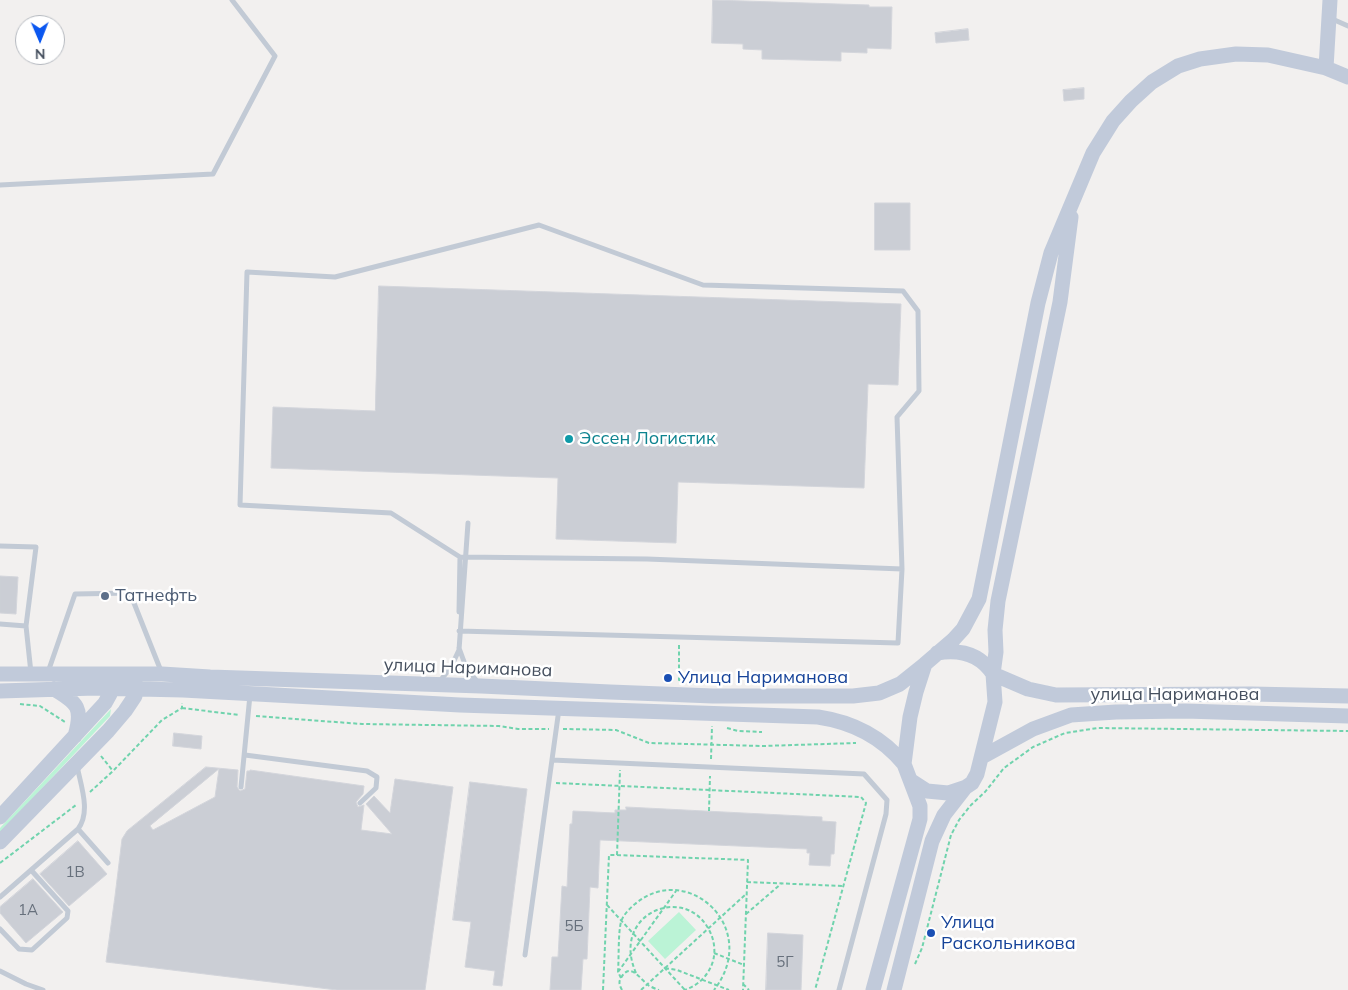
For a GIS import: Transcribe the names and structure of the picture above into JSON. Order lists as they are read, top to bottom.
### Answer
{
  "streets": {
    "main road": ["улица Нариманова"]
  },
  "places": [
    "Эссен Логистик",
    "Татнефть",
    "Улица Нариманова",
    "Улица Раскольникова"
  ],
  "house_numbers": [
    "1В",
    "1А",
    "5Б",
    "5Г"
  ],
  "north": "bottom"
}
